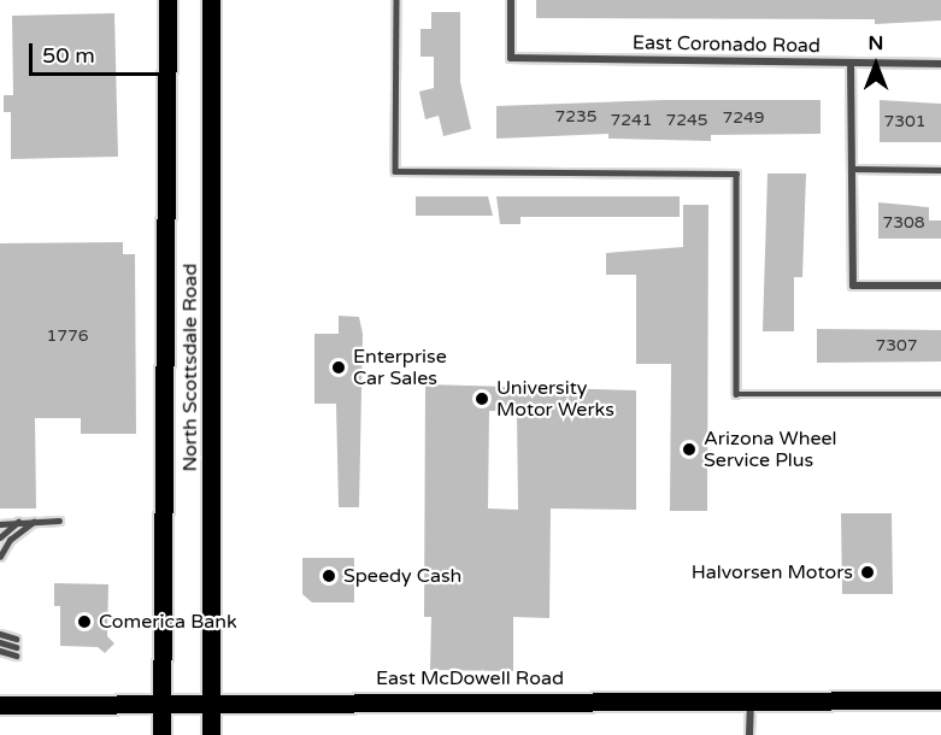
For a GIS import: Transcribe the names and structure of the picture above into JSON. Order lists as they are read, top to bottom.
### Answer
{
  "streets": {
    "main road": ["North Scottsdale Road", "East McDowell Road"],
    "street": ["East Coronado Road"]
  },
  "crossings": [
    ["North Scottsdale Road", "East McDowell Road"]
  ],
  "places": [
    "Enterprise Car Sales",
    "University Motor Werks",
    "Arizona Wheel Service Plus",
    "Halvorsen Motors",
    "Speedy Cash",
    "Comerica Bank"
  ],
  "house_numbers": [
    "7235",
    "7249",
    "7241",
    "7245",
    "7301",
    "7308",
    "1776",
    "7307"
  ],
  "scale_bar": "50 m",
  "north": "top"
}
